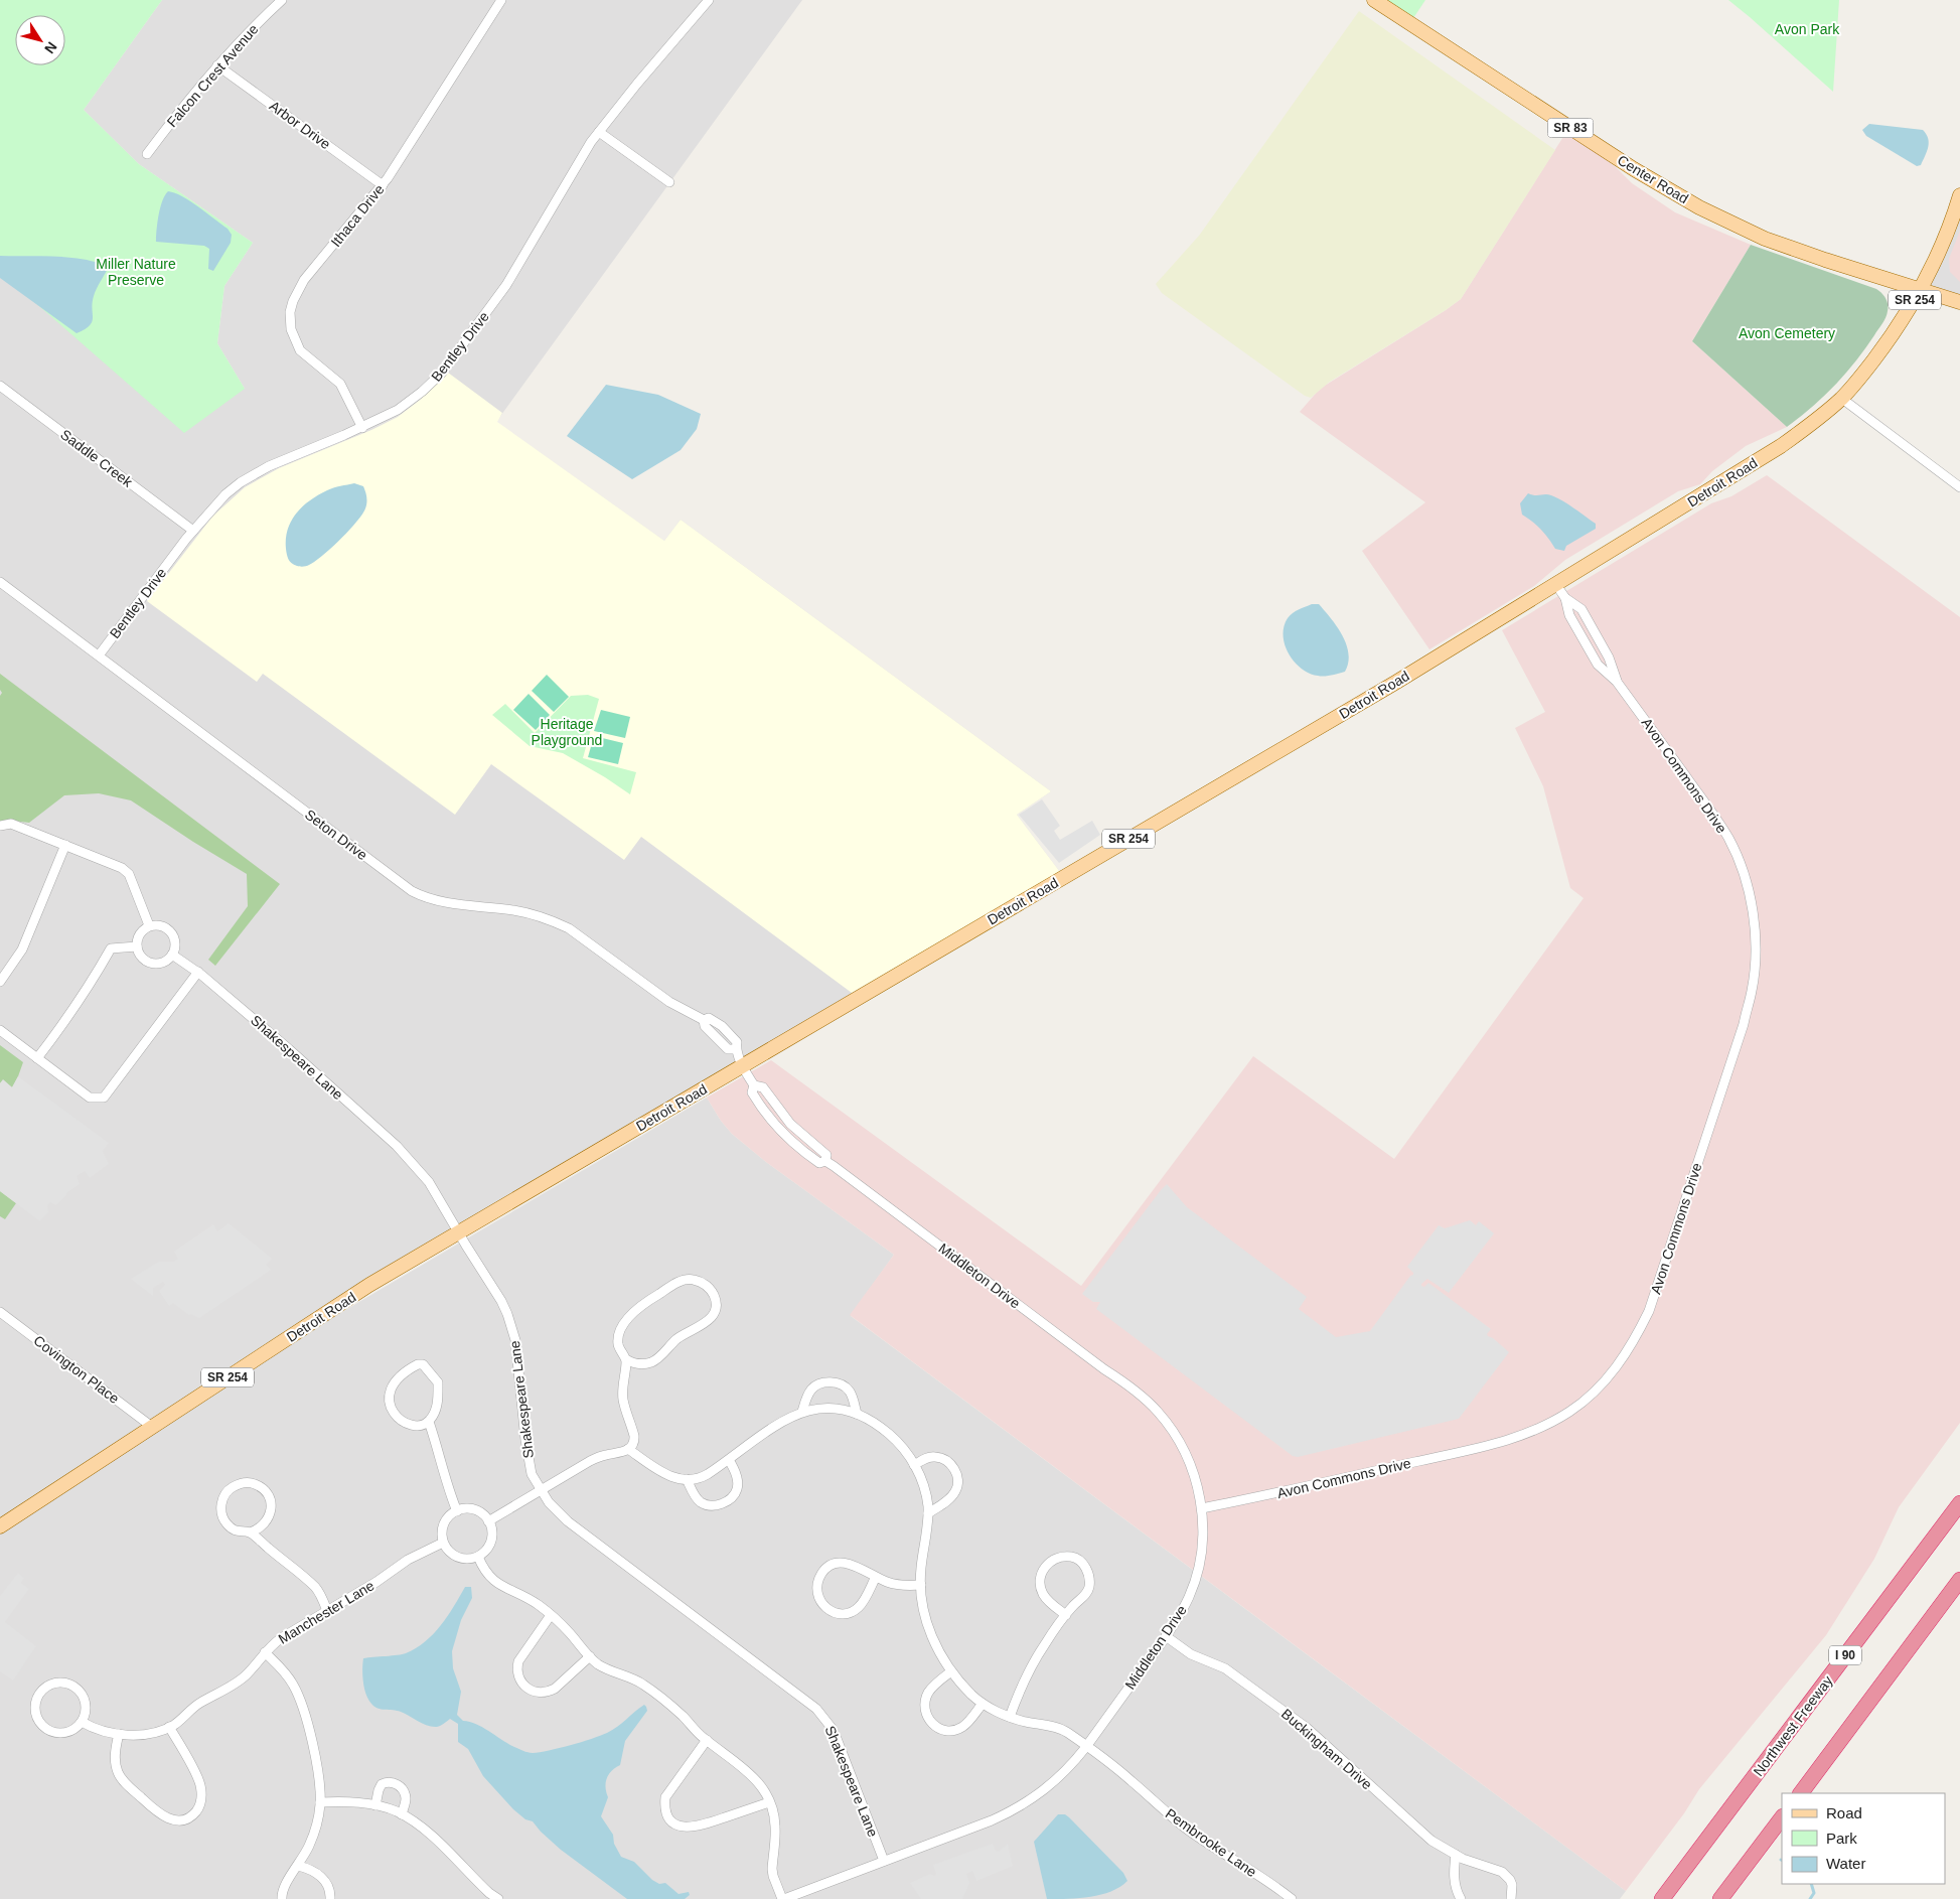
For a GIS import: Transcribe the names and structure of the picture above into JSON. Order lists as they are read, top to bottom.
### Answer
{
  "streets": {
    "highway": ["I 90", "Northwest Freeway"],
    "main road": [
      "SR 83",
      "Center Road",
      "SR 254",
      "Detroit Road"
    ],
    "street": [
      "Falcon Crest Avenue",
      "Arbor Drive",
      "Ithaca Drive",
      "Bentley Drive",
      "Saddle Creek",
      "Avon Commons Drive",
      "Seton Drive",
      "Shakespeare Lane",
      "Middleton Drive",
      "Covington Place",
      "Manchester Lane",
      "Buckingham Drive",
      "Pembrooke Lane"
    ]
  },
  "crossings": [
    ["Falcon Crest Avenue", "Arbor Drive"],
    ["Arbor Drive", "Ithaca Drive"],
    ["Center Road", "Detroit Road"],
    ["Ithaca Drive", "Bentley Drive"],
    ["Bentley Drive", "Saddle Creek"],
    ["Bentley Drive", "Seton Drive"],
    ["Detroit Road", "Avon Commons Drive"],
    ["Detroit Road", "Seton Drive"],
    ["Detroit Road", "Shakespeare Lane"],
    ["Detroit Road", "Middleton Drive"],
    ["Detroit Road", "Covington Place"],
    ["Avon Commons Drive", "Middleton Drive"],
    ["Seton Drive", "Middleton Drive"],
    ["Shakespeare Lane", "Middleton Drive"],
    ["Middleton Drive", "Buckingham Drive"],
    ["Middleton Drive", "Pembrooke Lane"]
  ],
  "parks": [
    "Avon Park",
    "Miller Nature Preserve",
    "Avon Cemetery",
    "Heritage Playground"
  ],
  "legend": ["Road", "Park", "Water"],
  "north": "bottom right"
}
